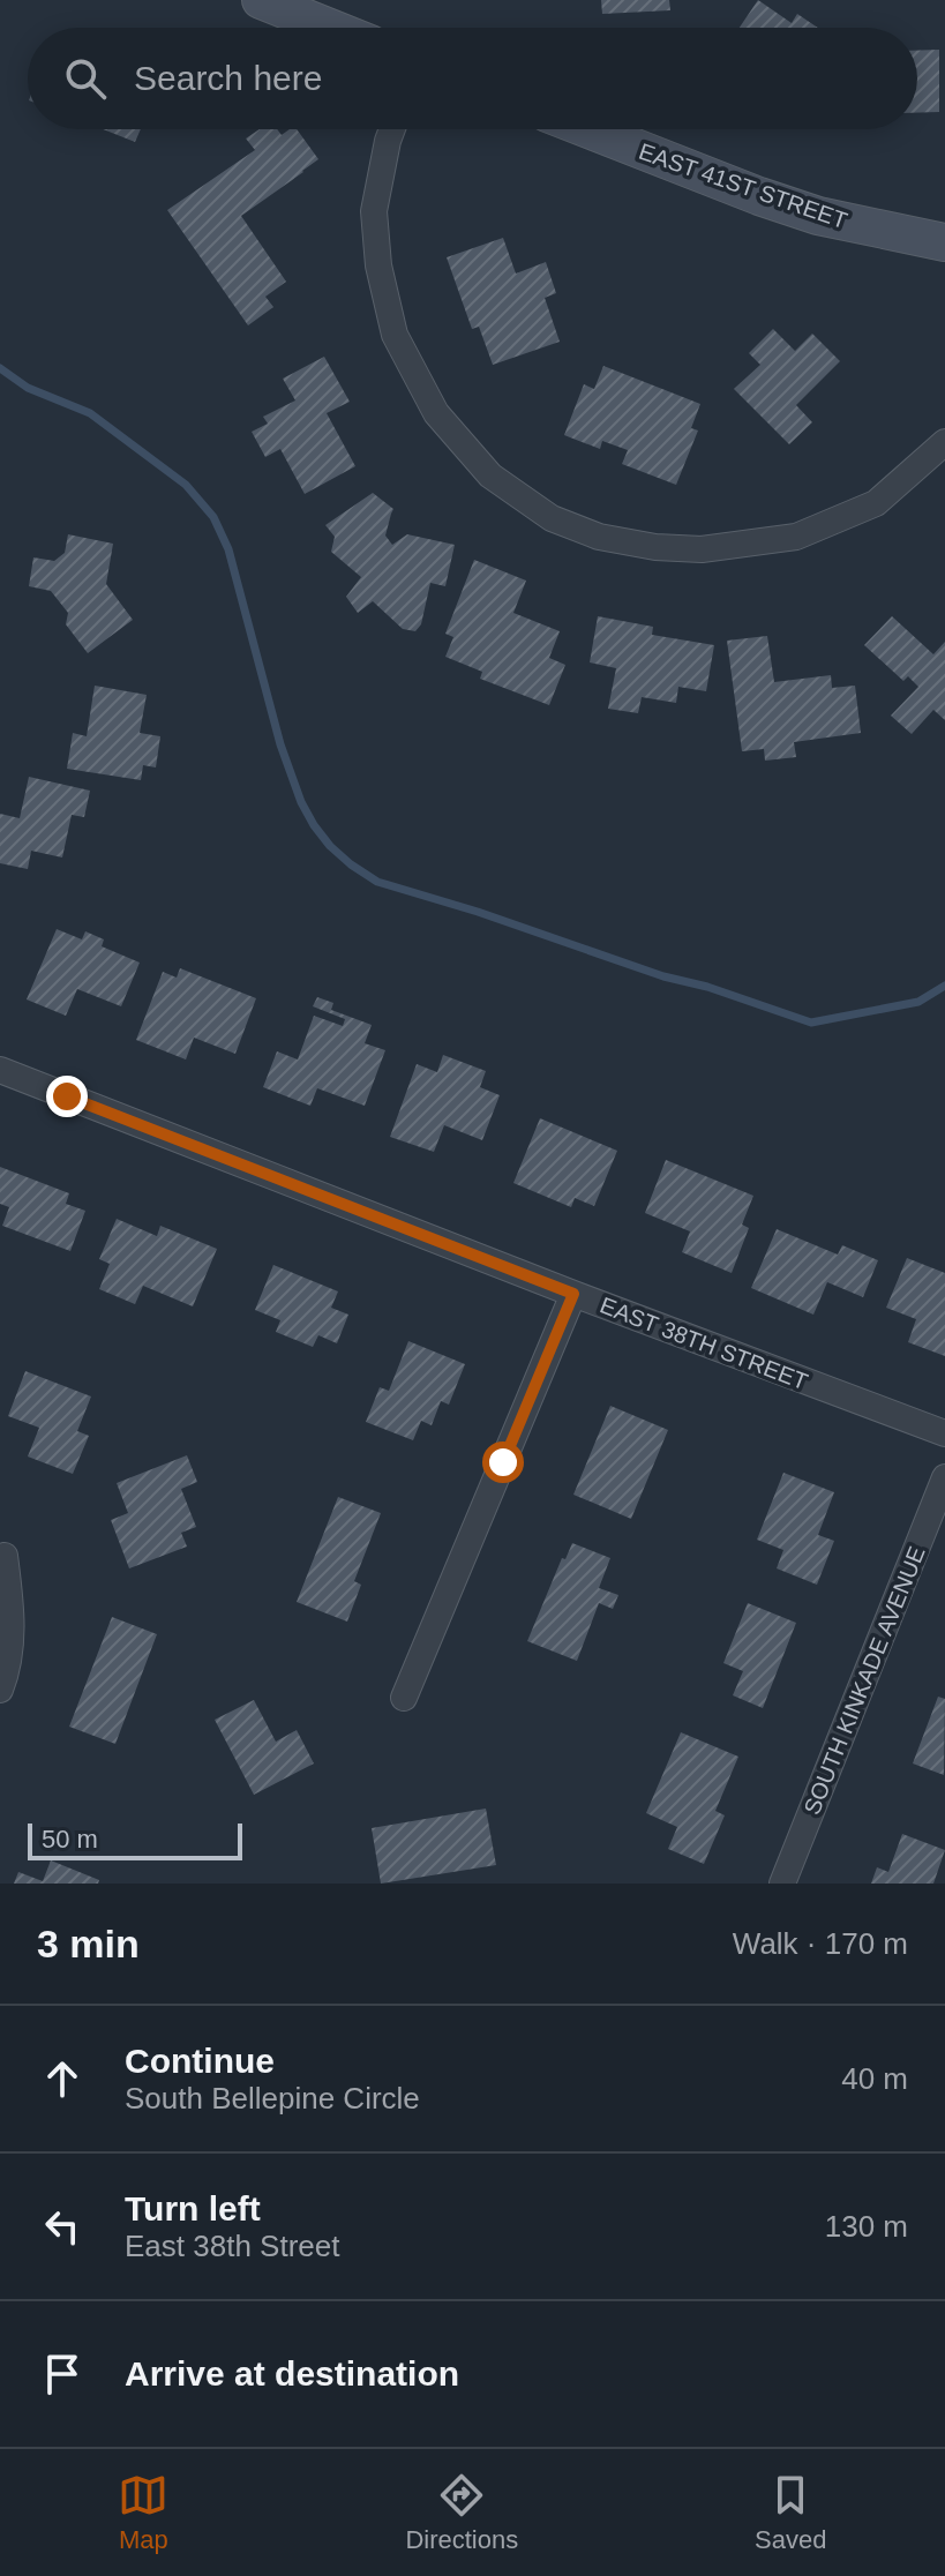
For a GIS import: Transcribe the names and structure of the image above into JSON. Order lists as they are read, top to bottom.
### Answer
{
  "streets": {
    "street": ["EAST 41ST STREET", "EAST 38TH STREET", "SOUTH KINKADE AVENUE"]
  },
  "scale_bar": "50 m",
  "page": {
    "search": "Search here",
    "scale": "50 m",
    "heading": ["3 min", "Walk · 170 m"],
    "list": [
      ["Continue", "South Bellepine Circle", "40 m"],
      ["Turn left", "East 38th Street", "130 m"],
      "Arrive at destination"
    ],
    "nav": ["Map", "Directions", "Saved"]
  }
}
